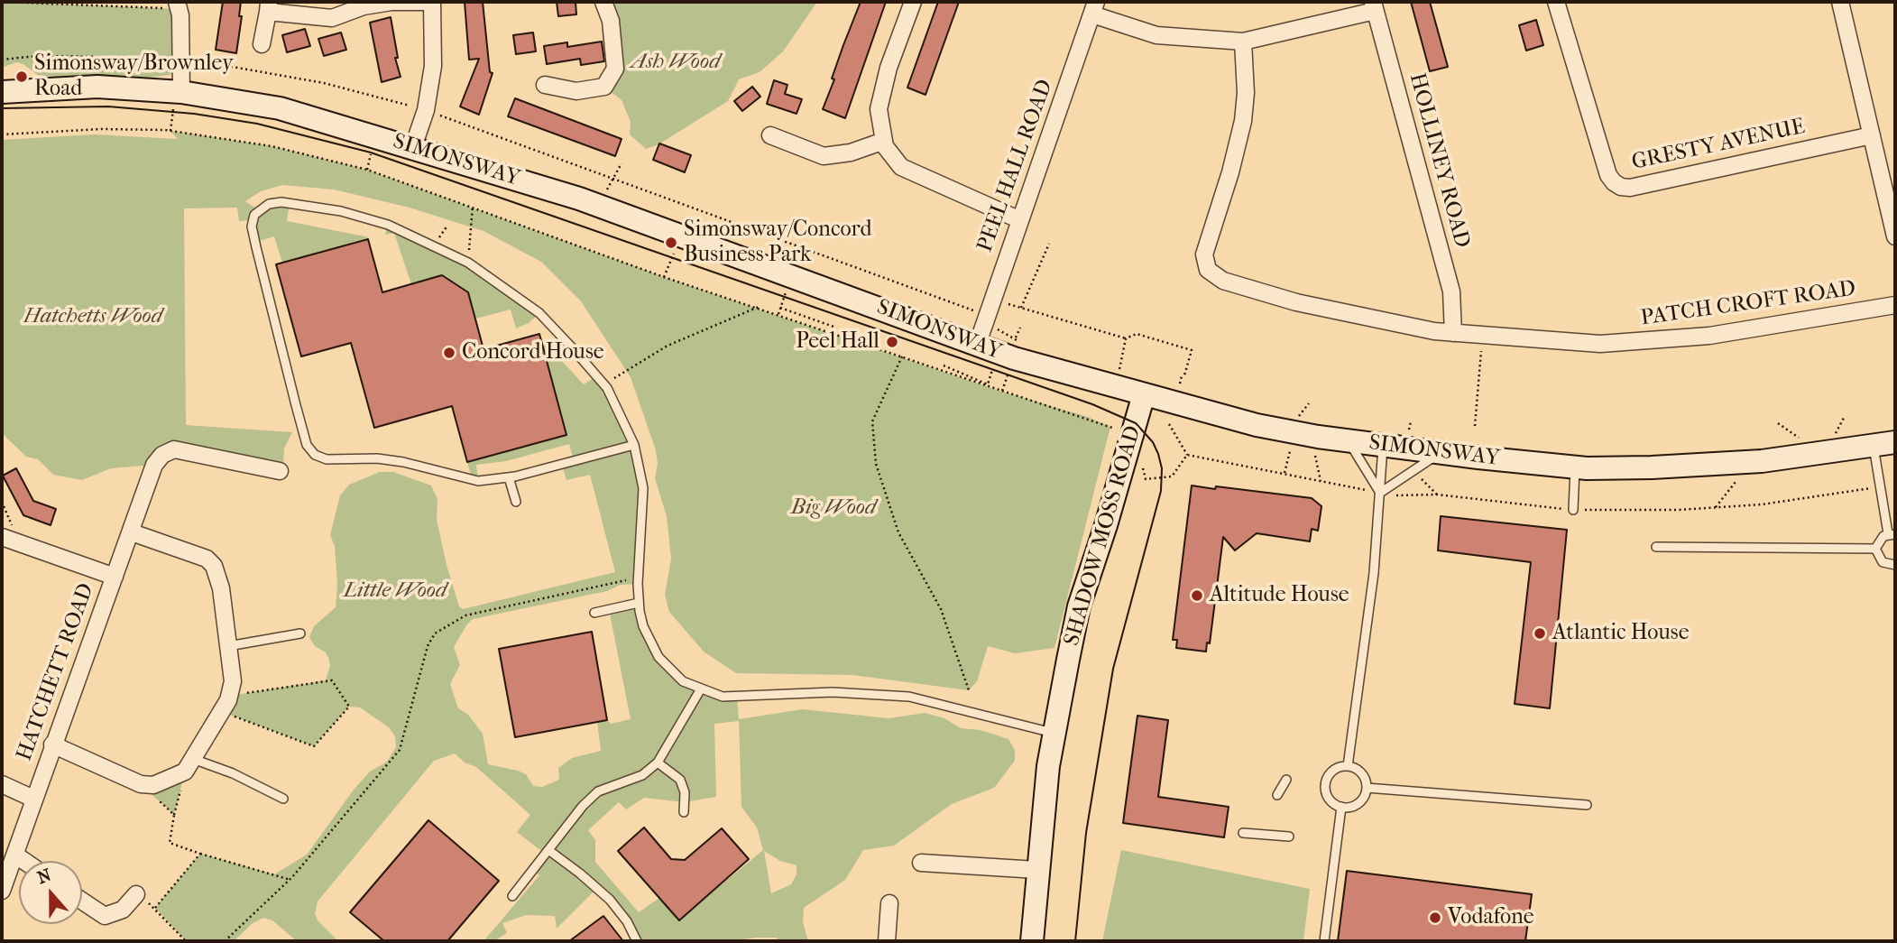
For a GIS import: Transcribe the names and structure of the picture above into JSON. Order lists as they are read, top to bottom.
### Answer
{
  "streets": {
    "street": [
      "GRESTY AVENUE",
      "SIMONSWAY",
      "HOLLINEY ROAD",
      "PEEL HALL ROAD",
      "PATCH CROFT ROAD",
      "SHADOW MOSS ROAD",
      "HATCHETT ROAD"
    ]
  },
  "crossings": [
    ["SIMONSWAY", "PEEL HALL ROAD"],
    ["SIMONSWAY", "SHADOW MOSS ROAD"],
    ["HOLLINEY ROAD", "PATCH CROFT ROAD"]
  ],
  "parks": [
    "Ash Wood",
    "Hatchetts Wood",
    "Big Wood",
    "Little Wood"
  ],
  "places": [
    "Simonsway/Brownley Road",
    "Simonsway/Concord Business Park",
    "Peel Hall",
    "Concord House",
    "Altitude House",
    "Atlantic House",
    "Vodafone"
  ],
  "north": "top"
}
